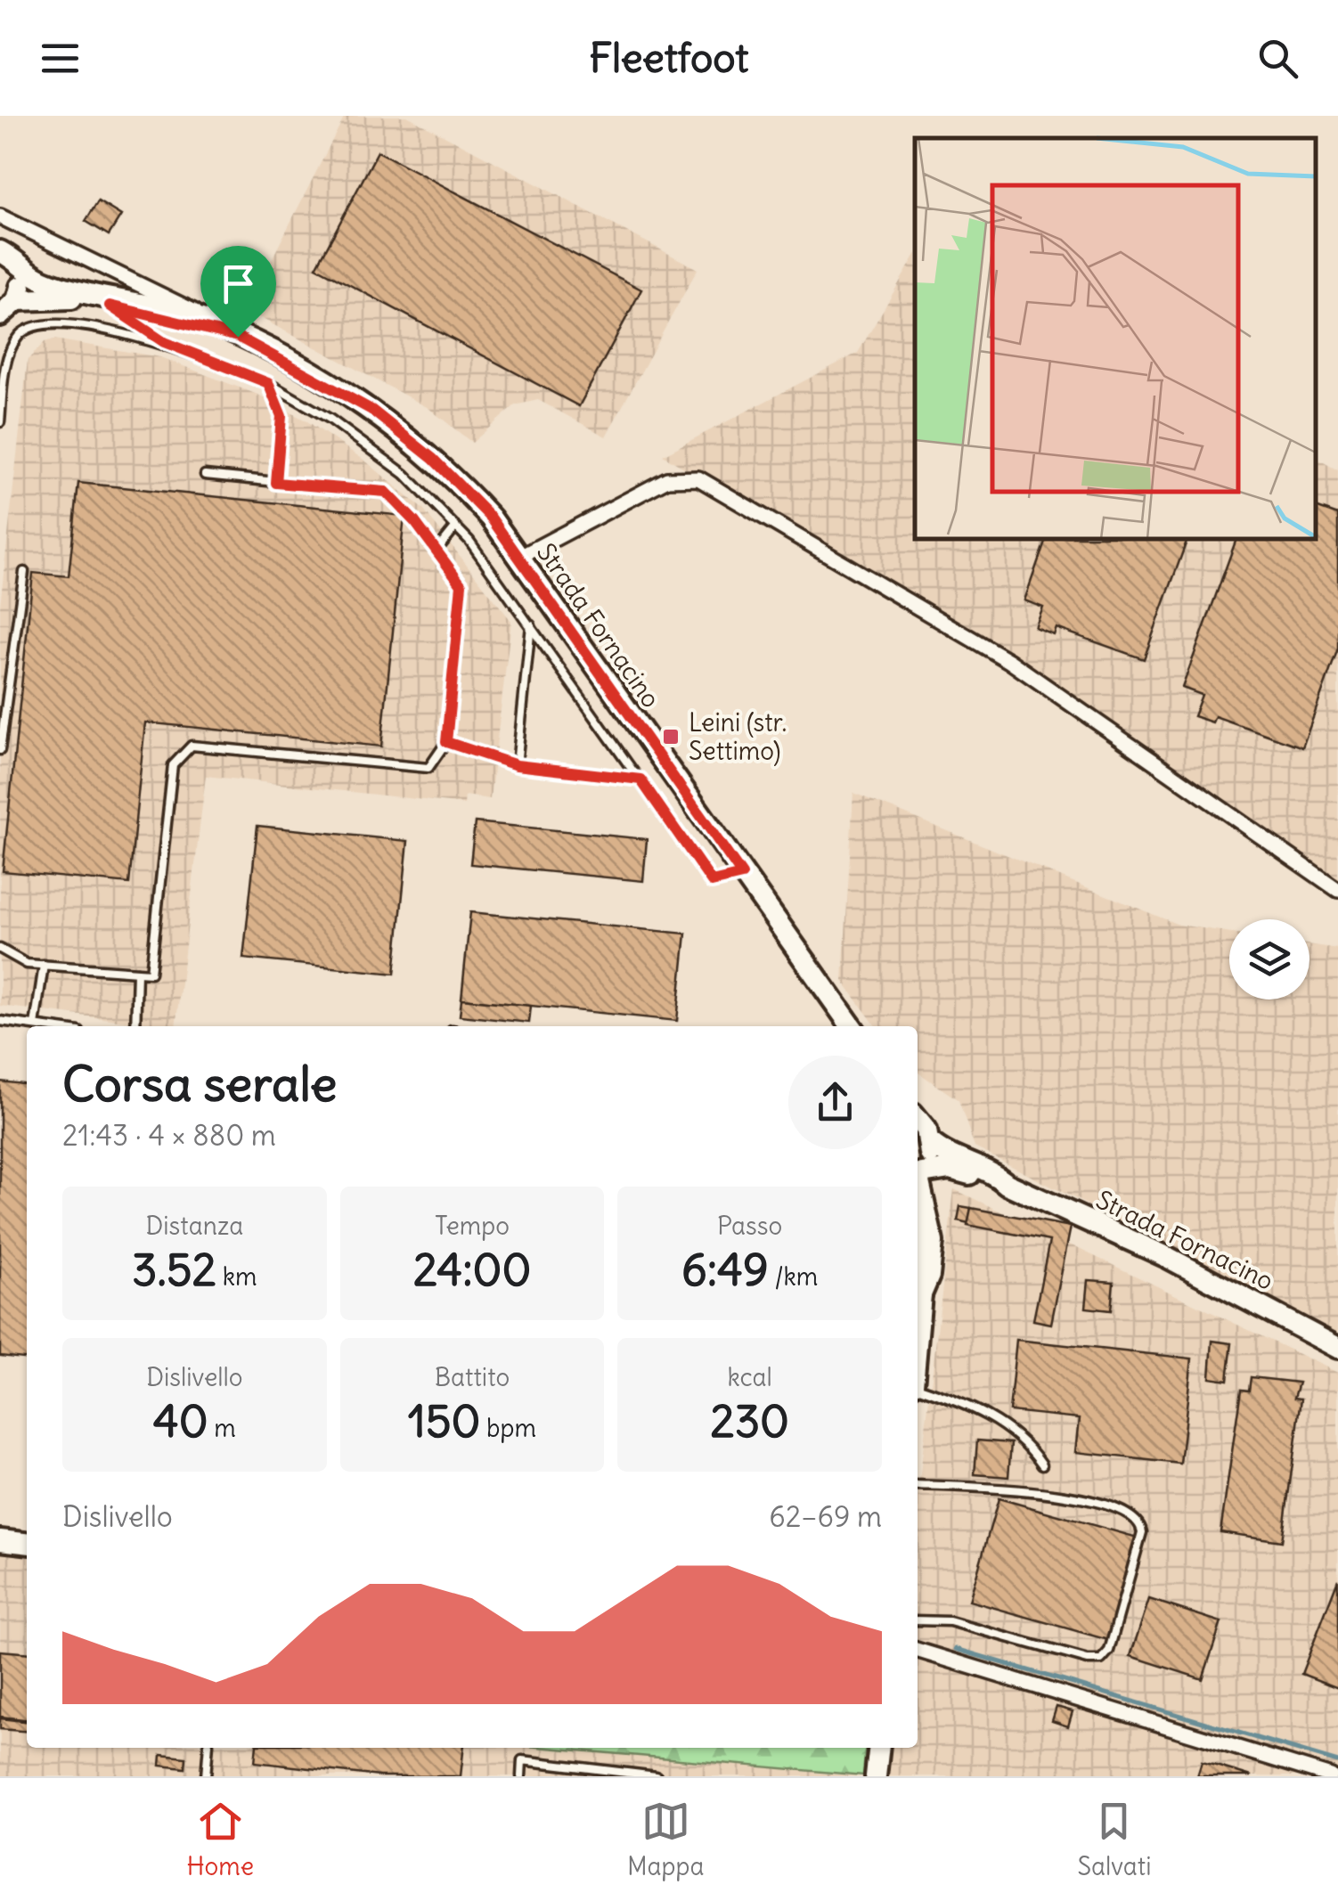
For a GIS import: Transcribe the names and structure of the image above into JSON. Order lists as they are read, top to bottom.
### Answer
{
  "streets": {
    "street": ["Strada Fornacino"]
  },
  "places": {
    "transit": ["Leini (str. Settimo)"]
  },
  "page": {
    "header": "Fleetfoot",
    "heading": ["Corsa serale", "21:43 · 4 × 880 m"],
    "stats": [
      ["Distanza", "3.52 km"],
      ["Tempo", "24:00"],
      ["Passo", "6:49 /km"],
      ["Dislivello", "40 m"],
      ["Battito", "150 bpm"],
      ["kcal", "230"]
    ],
    "chart": ["Dislivello", "62–69 m"],
    "tabs": ["Home", "Mappa", "Salvati"]
  }
}
